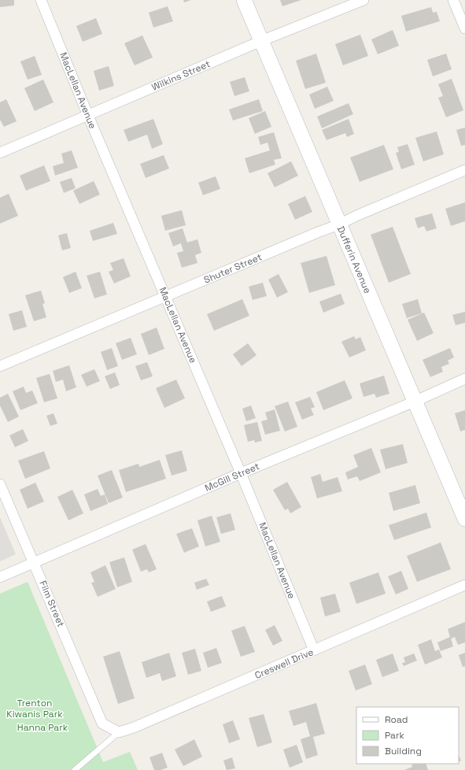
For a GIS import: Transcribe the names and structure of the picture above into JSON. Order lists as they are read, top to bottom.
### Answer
{
  "streets": {
    "main road": ["Dufferin Avenue"],
    "street": [
      "Wilkins Street",
      "MacLellan Avenue",
      "Shuter Street",
      "McGill Street",
      "Film Street",
      "Creswell Drive"
    ]
  },
  "crossings": [
    ["Wilkins Street", "MacLellan Avenue"],
    ["Wilkins Street", "Dufferin Avenue"],
    ["MacLellan Avenue", "Shuter Street"],
    ["MacLellan Avenue", "McGill Street"],
    ["MacLellan Avenue", "Creswell Drive"],
    ["Dufferin Avenue", "Shuter Street"],
    ["Dufferin Avenue", "McGill Street"],
    ["McGill Street", "Film Street"],
    ["Film Street", "Creswell Drive"]
  ],
  "parks": ["Trenton Kiwanis Park", "Hanna Park"],
  "legend": ["Road", "Park", "Building"]
}
